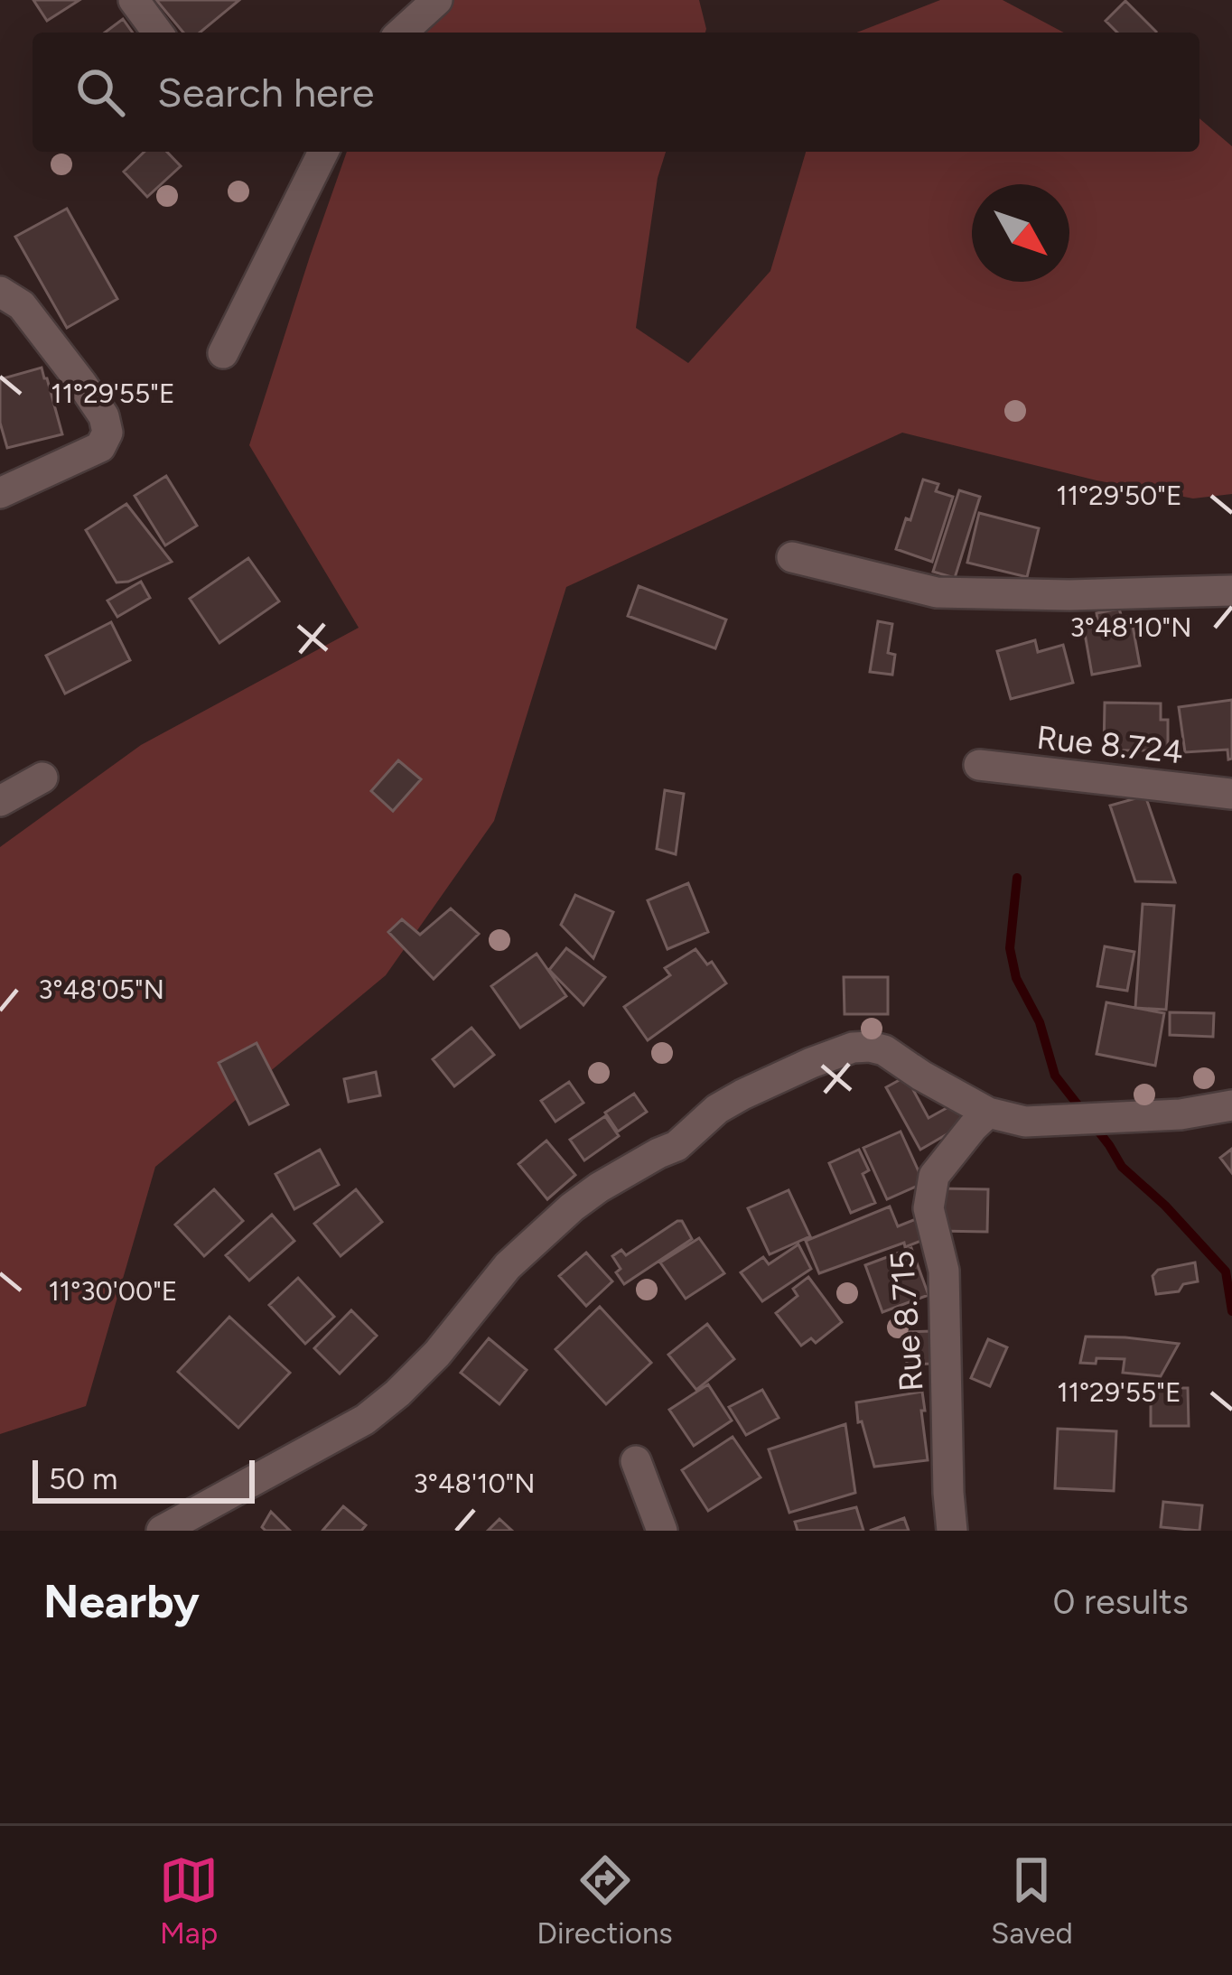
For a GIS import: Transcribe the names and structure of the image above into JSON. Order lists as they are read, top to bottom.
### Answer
{
  "streets": {
    "street": ["Rue 8.724", "Rue 8.715"]
  },
  "scale_bar": "50 m",
  "north": "bottom right",
  "page": {
    "search": "Search here",
    "scale": "50 m",
    "heading": ["Nearby", "0 results"],
    "nav": ["Map", "Directions", "Saved"]
  },
  "coordinates": [
    "11°29'55\"E",
    "11°29'50\"E",
    "3°48'10\"N",
    "3°48'05\"N",
    "11°30'00\"E"
  ]
}
